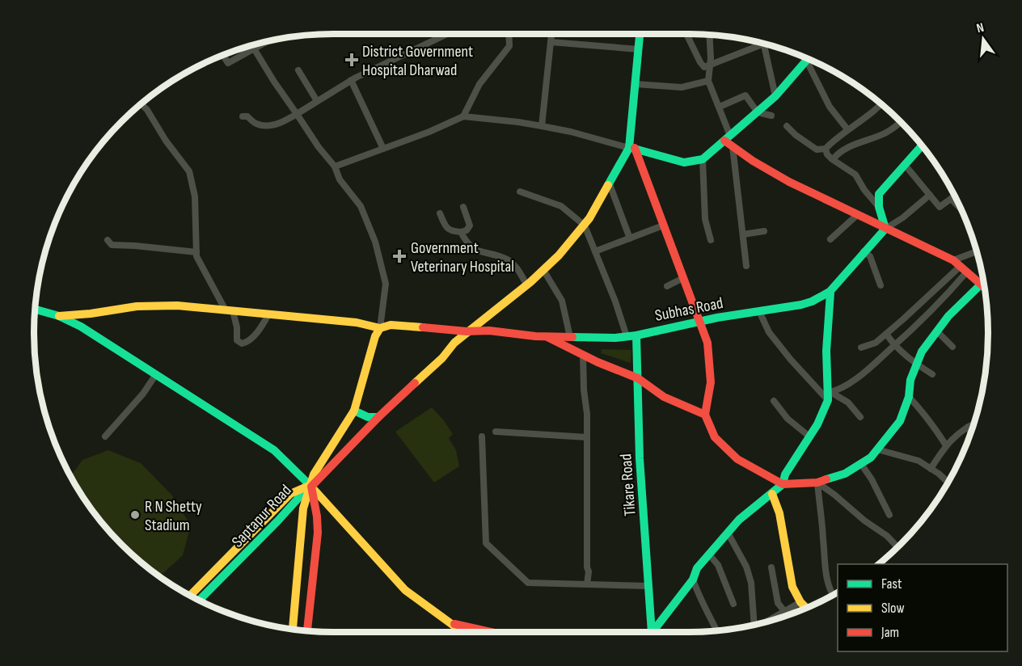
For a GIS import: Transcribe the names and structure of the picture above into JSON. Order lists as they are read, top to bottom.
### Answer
{
  "streets": {
    "main road": ["Subhas Road", "Tikare Road", "Saptapur Road"]
  },
  "crossings": [
    ["Subhas Road", "Tikare Road"]
  ],
  "places": {
    "health": ["District Government Hospital Dharwad", "Government Veterinary Hospital"],
    "other": ["R N Shetty Stadium"]
  },
  "legend": ["Fast", "Slow", "Jam"],
  "north": "top"
}
